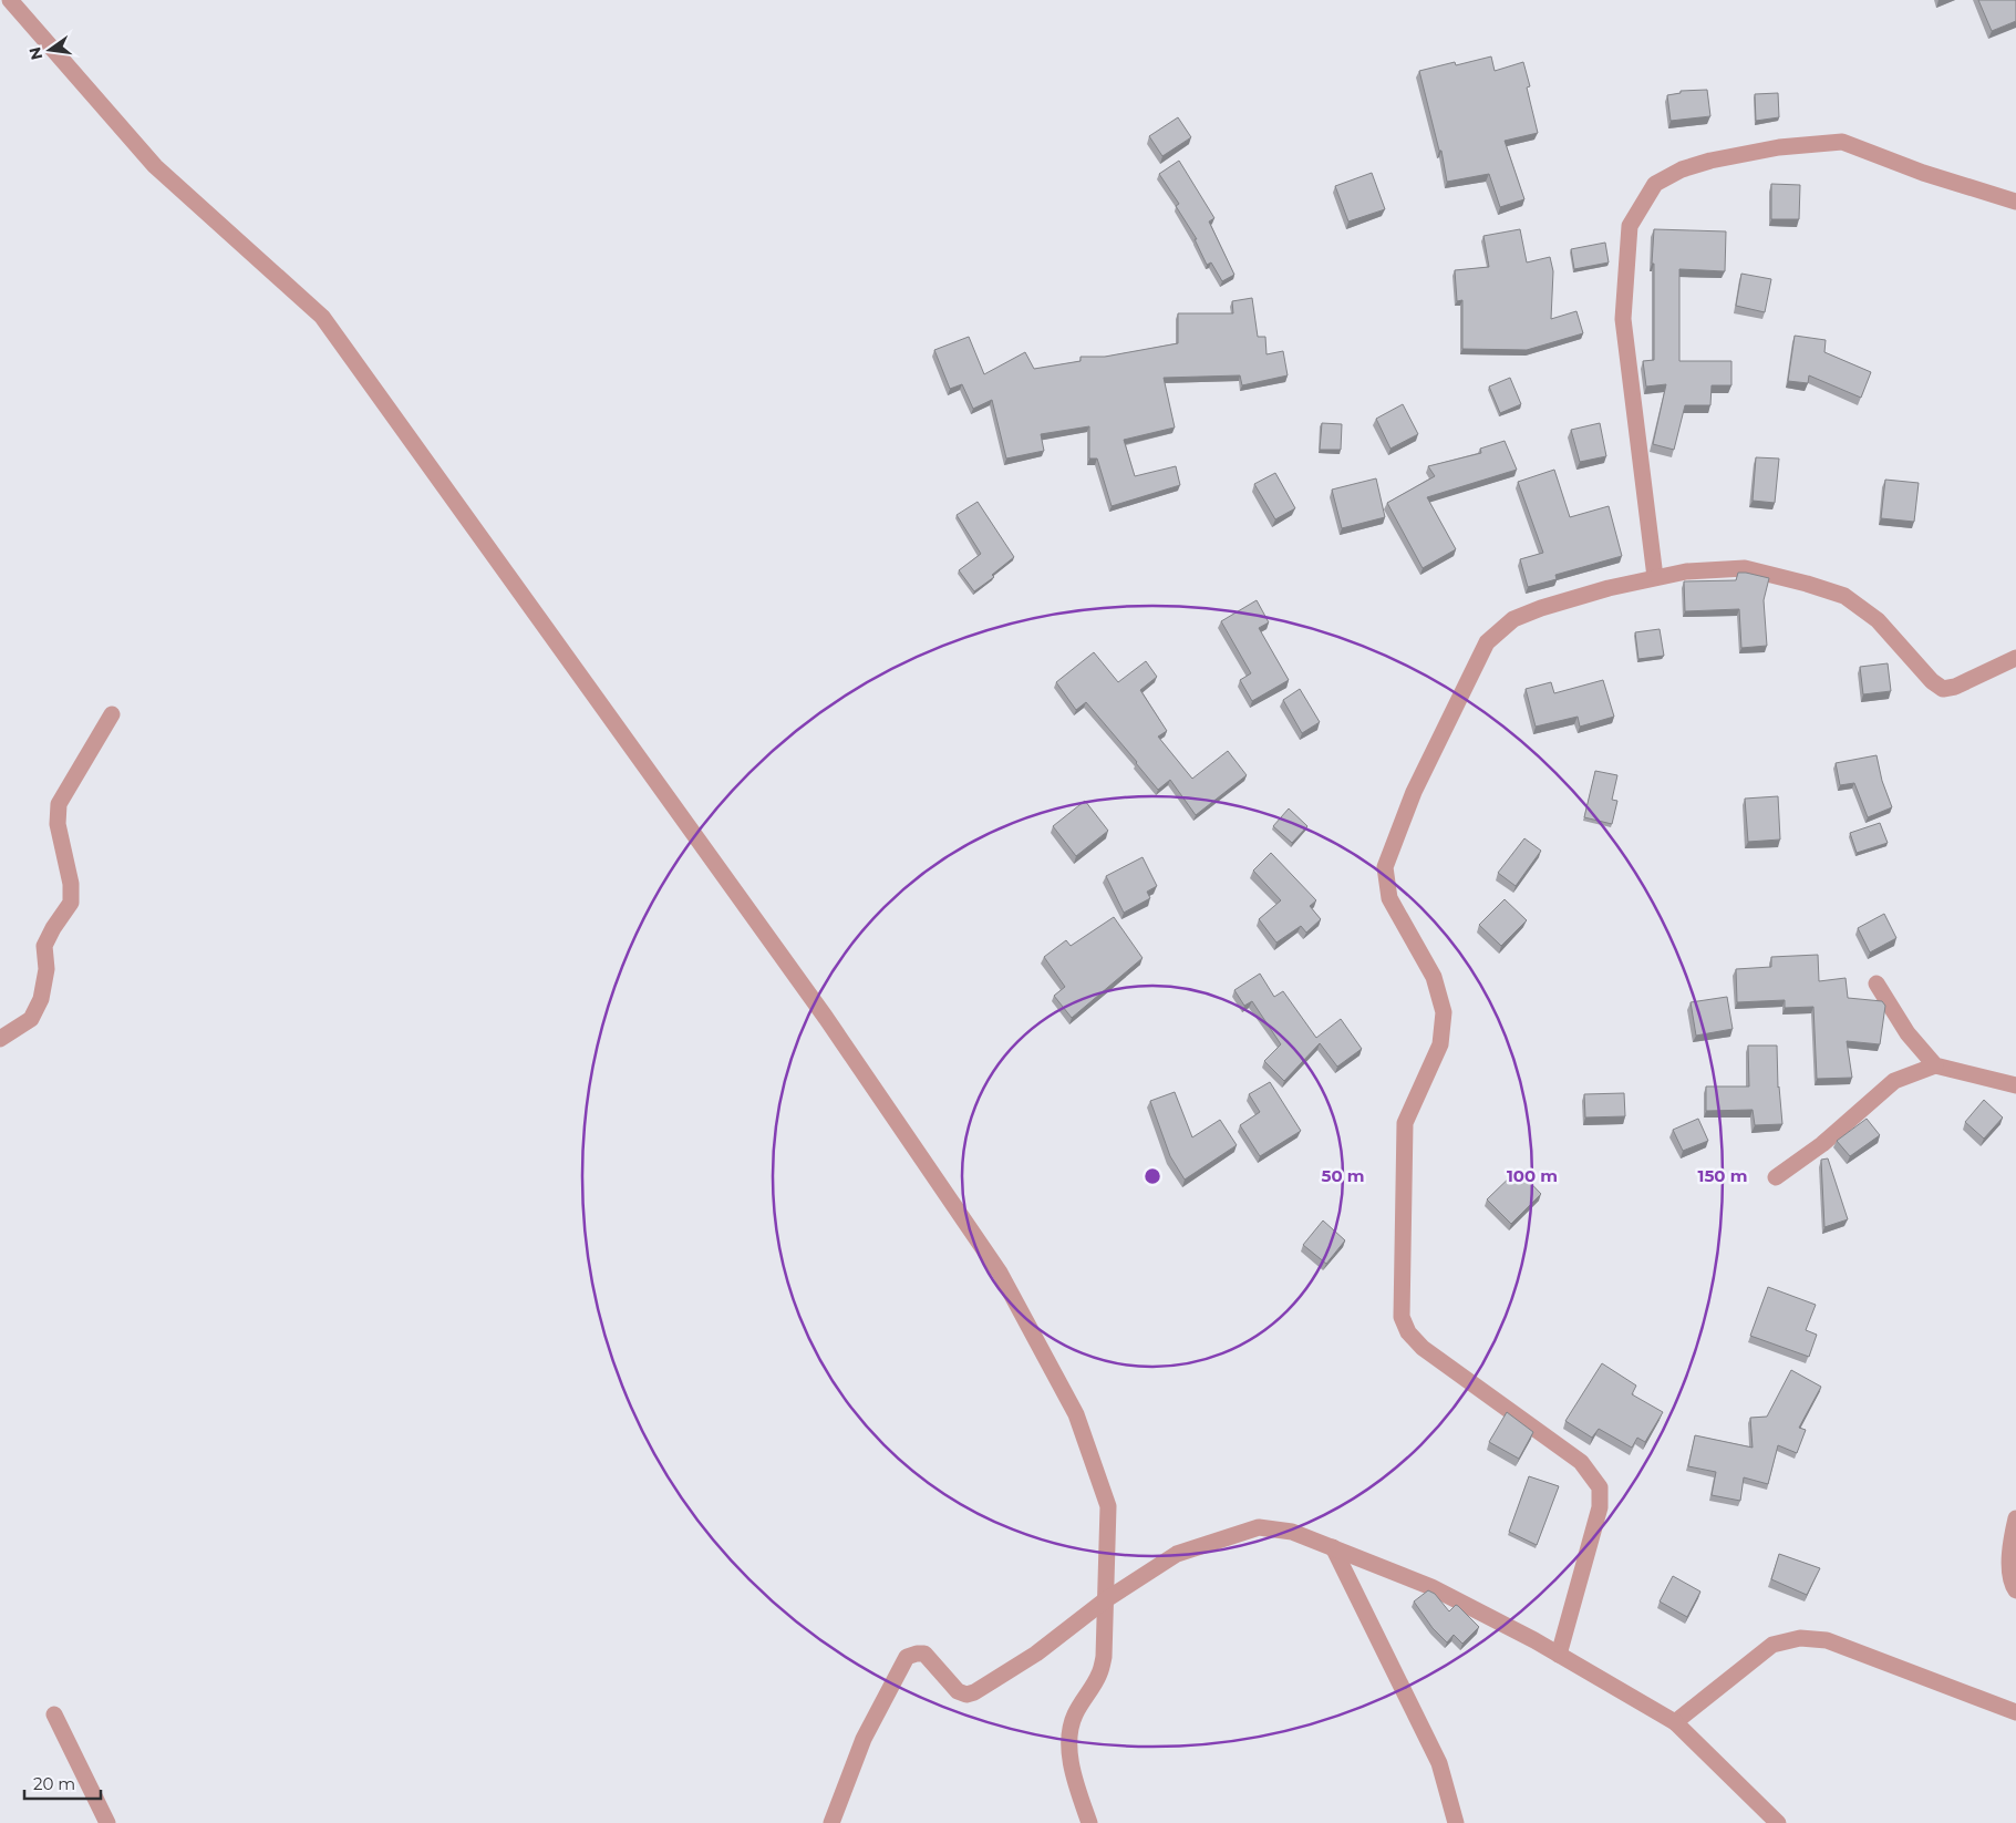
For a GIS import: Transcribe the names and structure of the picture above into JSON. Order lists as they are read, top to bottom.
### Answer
{
  "scale_bar": "20 m",
  "north": "left",
  "rings": ["50 m", "100 m", "150 m"]
}
